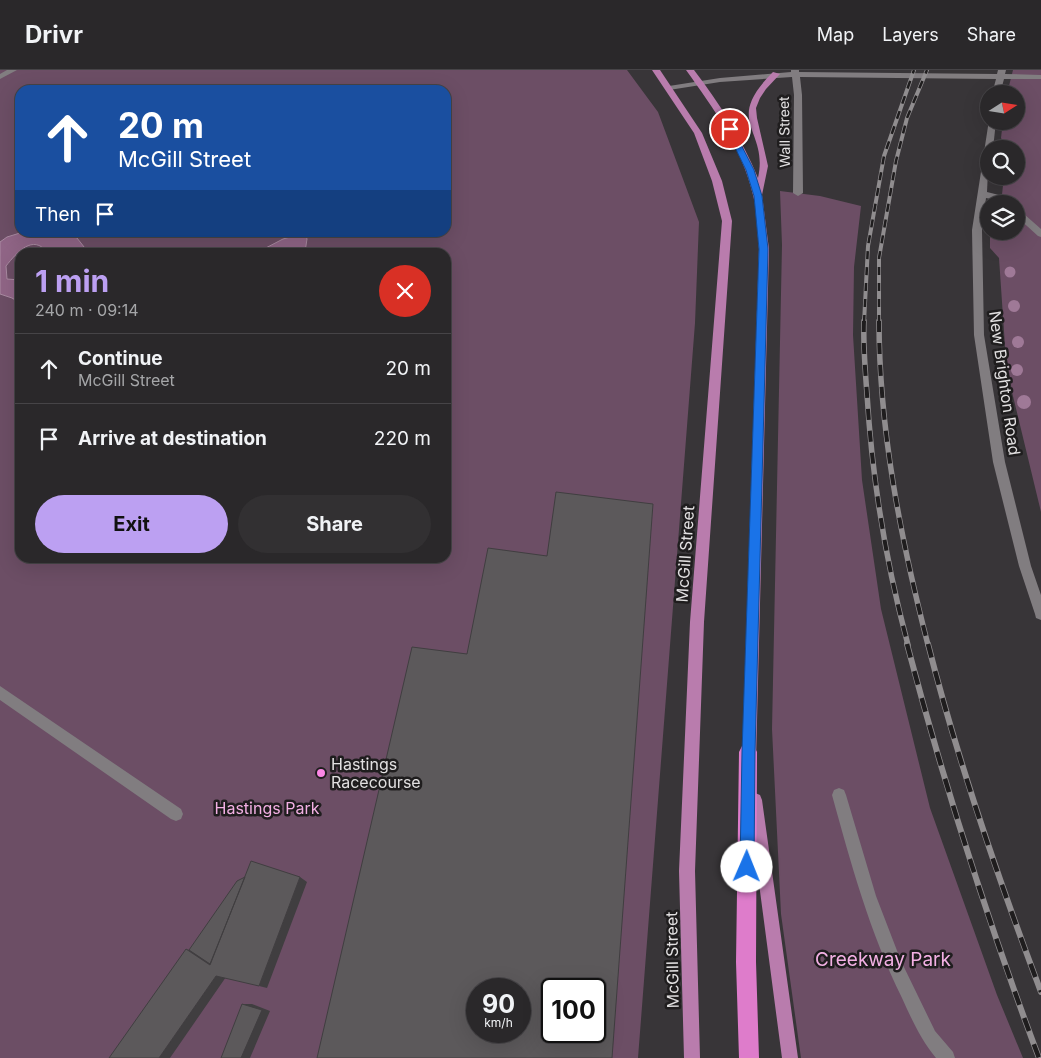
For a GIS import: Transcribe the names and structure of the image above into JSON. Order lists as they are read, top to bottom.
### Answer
{
  "streets": {
    "main road": ["McGill Street"],
    "street": ["Wall Street", "New Brighton Road"]
  },
  "parks": ["Hastings Park", "Creekway Park"],
  "places": ["Hastings Racecourse"],
  "north": "right",
  "page": {
    "header": "Drivr",
    "nav": ["Map", "Layers", "Share"],
    "turn": ["20 m", "McGill Street"],
    "then": "Then",
    "heading": ["1 min", "240 m · 09:14"],
    "list": [
      {
        "name": "Continue",
        "note": "McGill Street",
        "value": "20 m"
      },
      {
        "name": "Arrive at destination",
        "value": "220 m"
      }
    ],
    "buttons": ["Exit", "Share"],
    "speed": "90 km/h",
    "limit": "100"
  }
}
